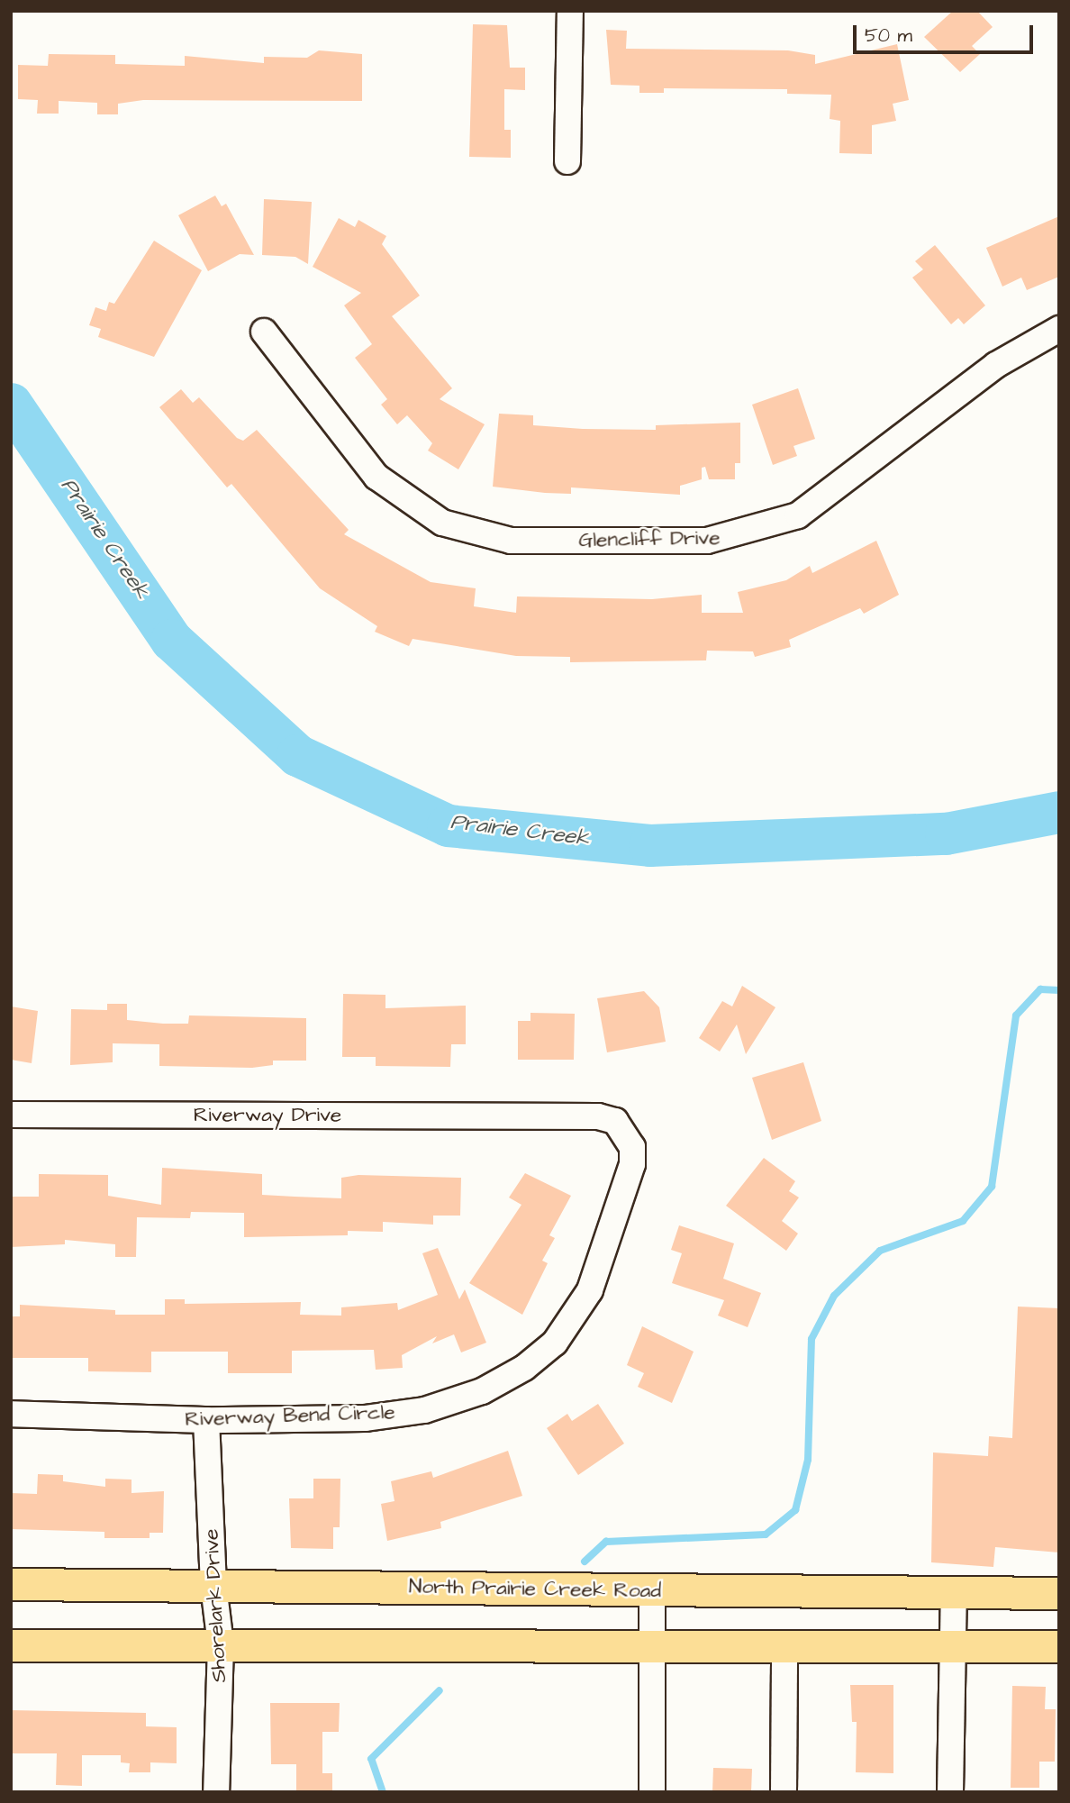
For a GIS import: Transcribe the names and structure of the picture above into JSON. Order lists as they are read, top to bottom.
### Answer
{
  "streets": {
    "main road": ["North Prairie Creek Road"],
    "street": [
      "Glencliff Drive",
      "Riverway Drive",
      "Riverway Bend Circle",
      "Shorelark Drive"
    ]
  },
  "crossings": [
    ["Riverway Drive", "Riverway Bend Circle"],
    ["Riverway Bend Circle", "Shorelark Drive"],
    ["North Prairie Creek Road", "Shorelark Drive"]
  ],
  "water": ["Prairie Creek"],
  "scale_bar": "50 m"
}
